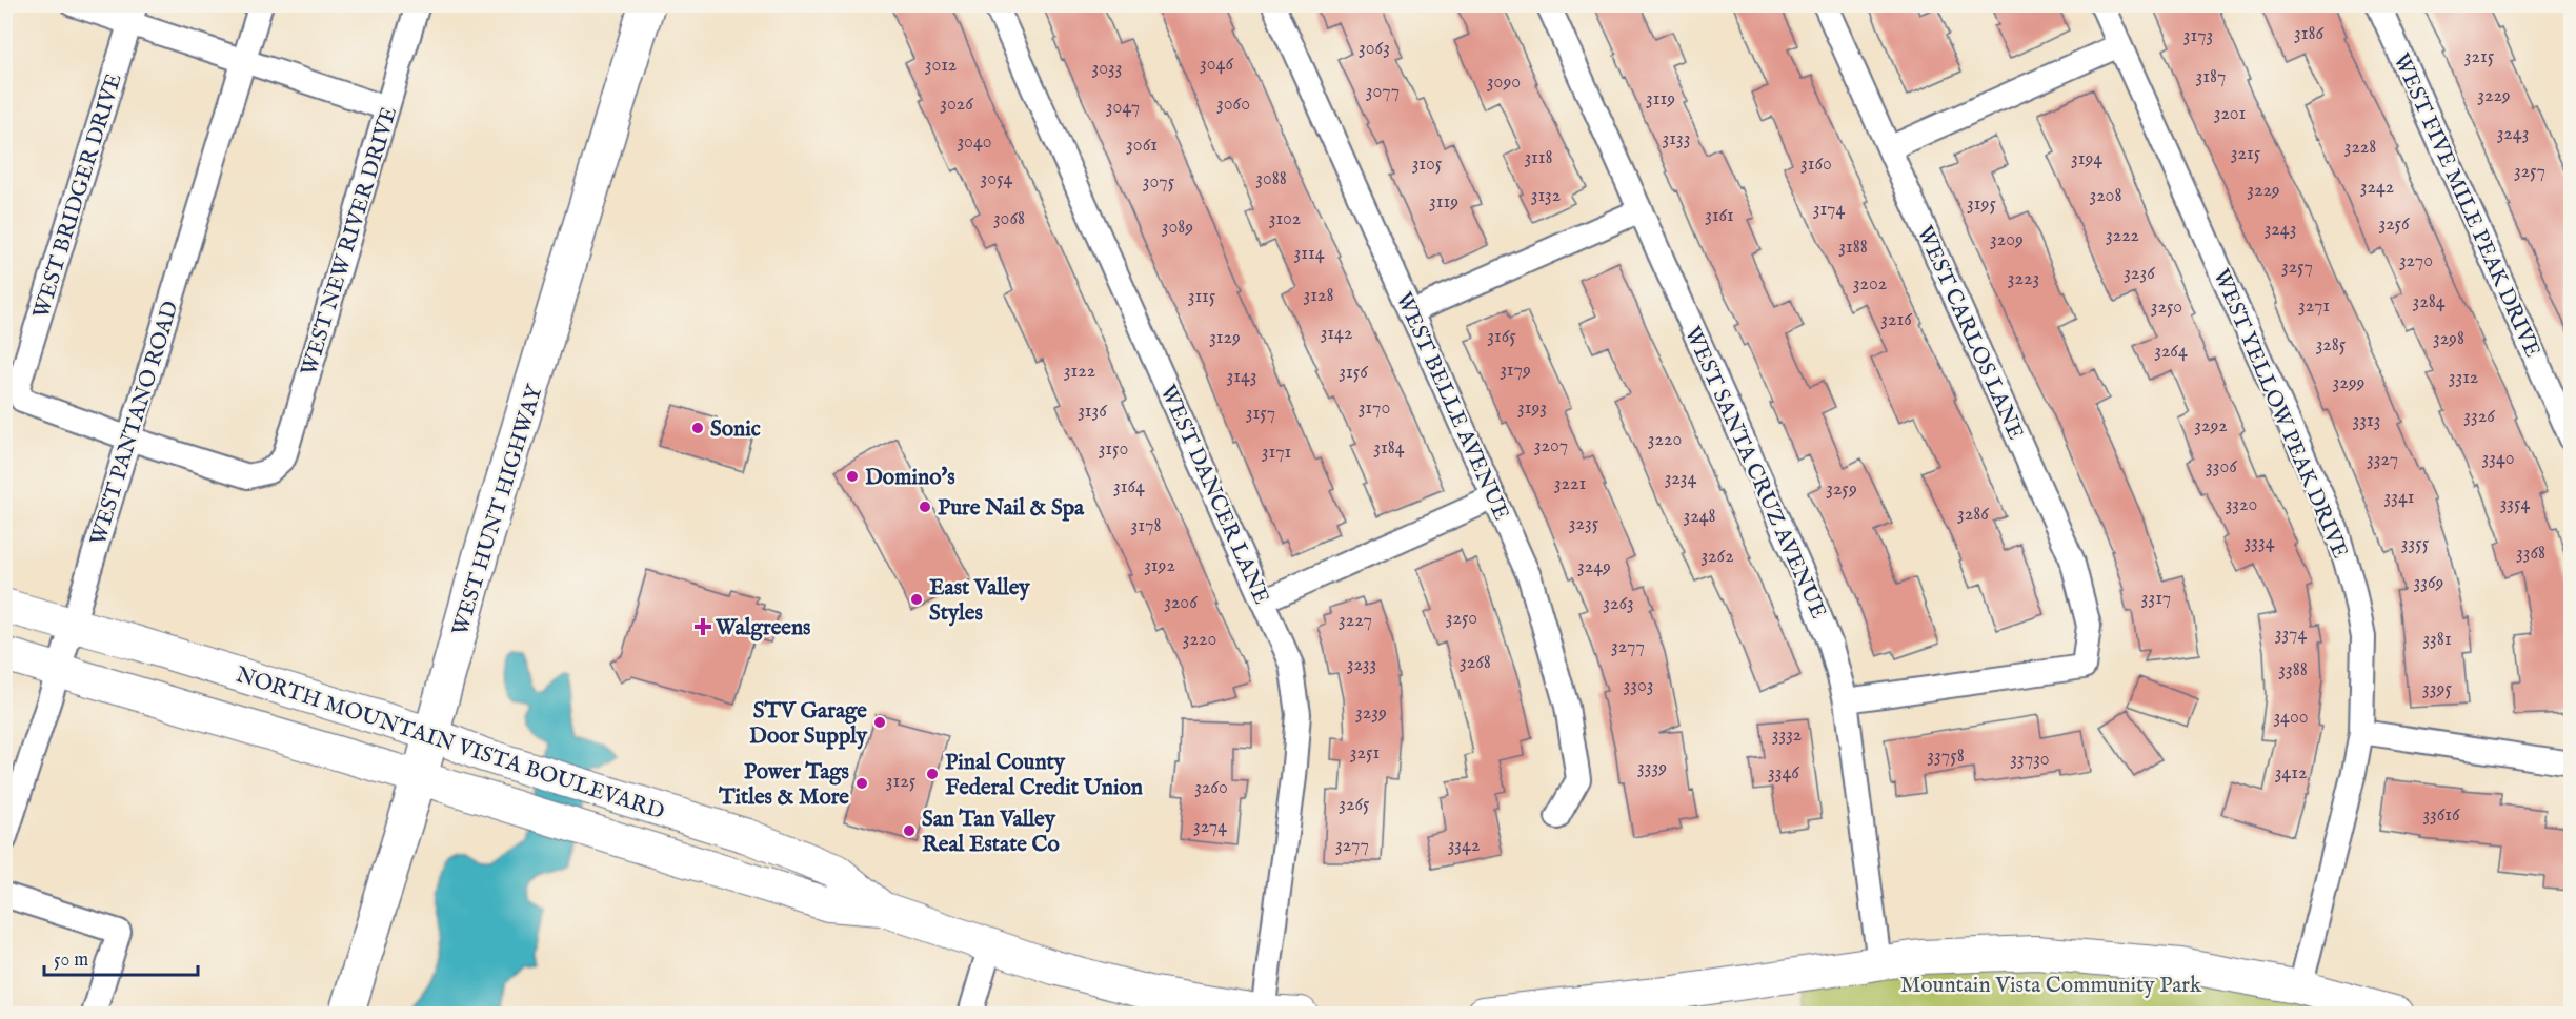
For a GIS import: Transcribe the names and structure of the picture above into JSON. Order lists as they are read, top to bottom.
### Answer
{
  "streets": {
    "main road": ["WEST HUNT HIGHWAY"],
    "street": [
      "WEST BRIDGER DRIVE",
      "WEST FIVE MILE PEAK DRIVE",
      "WEST NEW RIVER DRIVE",
      "WEST CARLOS LANE",
      "WEST BELLE AVENUE",
      "WEST YELLOW PEAK DRIVE",
      "WEST PANTANO ROAD",
      "WEST SANTA CRUZ AVENUE",
      "WEST DANCER LANE",
      "NORTH MOUNTAIN VISTA BOULEVARD"
    ]
  },
  "crossings": [
    ["WEST BRIDGER DRIVE", "WEST NEW RIVER DRIVE"],
    ["WEST BRIDGER DRIVE", "WEST PANTANO ROAD"],
    ["WEST NEW RIVER DRIVE", "WEST PANTANO ROAD"],
    ["WEST CARLOS LANE", "WEST SANTA CRUZ AVENUE"],
    ["WEST PANTANO ROAD", "NORTH MOUNTAIN VISTA BOULEVARD"],
    ["WEST DANCER LANE", "NORTH MOUNTAIN VISTA BOULEVARD"],
    ["WEST HUNT HIGHWAY", "NORTH MOUNTAIN VISTA BOULEVARD"]
  ],
  "parks": ["Mountain Vista Community Park"],
  "places": {
    "other": [
      "Sonic",
      "Domino's",
      "Pure Nail & Spa",
      "East Valley Styles",
      "STV Garage Door Supply",
      "Pinal County Federal Credit Union",
      "Power Tags Titles & More",
      "San Tan Valley Real Estate Co"
    ],
    "health": ["Walgreens"]
  },
  "house_numbers": [
    "3186",
    "3173",
    "3063",
    "3215",
    "3046",
    "3012",
    "3033",
    "3187",
    "3090",
    "3077",
    "3229",
    "3119",
    "3026",
    "3060",
    "3047",
    "3201",
    "3243",
    "3133",
    "3040",
    "3061",
    "3228",
    "3215",
    "3118",
    "3194",
    "3105",
    "3160",
    "3257",
    "3054",
    "3088",
    "3075",
    "3242",
    "3229",
    "3132",
    "3208",
    "3119",
    "3195",
    "3174",
    "3161",
    "3068",
    "3102",
    "3256",
    "3089",
    "3243",
    "3222",
    "3209",
    "3188",
    "3114",
    "3270",
    "3257",
    "3236",
    "3223",
    "3202",
    "3128",
    "3115",
    "3284",
    "3271",
    "3250",
    "3216",
    "3142",
    "3165",
    "3129",
    "3298",
    "3285",
    "3264",
    "3179",
    "3122",
    "3156",
    "3143",
    "3312",
    "3299",
    "3170",
    "3193",
    "3136",
    "3157",
    "3326",
    "3313",
    "3292",
    "3220",
    "3207",
    "3184",
    "3150",
    "3171",
    "3340",
    "3327",
    "3306",
    "3234",
    "3221",
    "3164",
    "3259",
    "3341",
    "3354",
    "3320",
    "3286",
    "3248",
    "3235",
    "3178",
    "3334",
    "3355",
    "3368",
    "3262",
    "3192",
    "3249",
    "3369",
    "3317",
    "3206",
    "3263",
    "3250",
    "3227",
    "3374",
    "3220",
    "3381",
    "3277",
    "3268",
    "3233",
    "3388",
    "3303",
    "3395",
    "3239",
    "3400",
    "3332",
    "3251",
    "33758",
    "33730",
    "3339",
    "3346",
    "3412",
    "3125",
    "3260",
    "3265",
    "33616",
    "3274",
    "3277",
    "3342"
  ],
  "scale_bar": "50 m"
}
